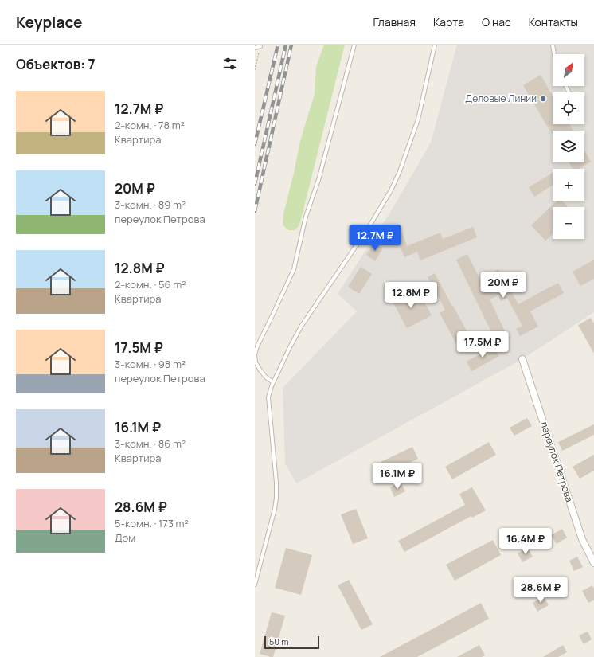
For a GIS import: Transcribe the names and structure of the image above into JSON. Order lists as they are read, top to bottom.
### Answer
{
  "streets": {
    "street": ["переулок Петрова"]
  },
  "places": ["Деловые Линии"],
  "scale_bar": "50 m",
  "north": "top right",
  "page": {
    "header": "Keyplace",
    "nav": [
      "Главная",
      "Карта",
      "О нас",
      "Контакты"
    ],
    "heading": "Объектов: 7",
    "map_buttons": ["+", "−"],
    "list": [
      {
        "name": "12.7M ₽",
        "note": "2-комн. · 78 m² · Квартира"
      },
      {
        "name": "20M ₽",
        "note": "3-комн. · 89 m² · переулок Петрова"
      },
      {
        "name": "12.8M ₽",
        "note": "2-комн. · 56 m² · Квартира"
      },
      {
        "name": "17.5M ₽",
        "note": "3-комн. · 98 m² · переулок Петрова"
      },
      {
        "name": "16.1M ₽",
        "note": "3-комн. · 86 m² · Квартира"
      },
      {
        "name": "28.6M ₽",
        "note": "5-комн. · 173 m² · Дом"
      }
    ],
    "price": [
      "12.7M ₽",
      "20M ₽",
      "12.8M ₽",
      "17.5M ₽",
      "16.1M ₽",
      "16.4M ₽",
      "28.6M ₽"
    ],
    "scale": "50 m"
  }
}
